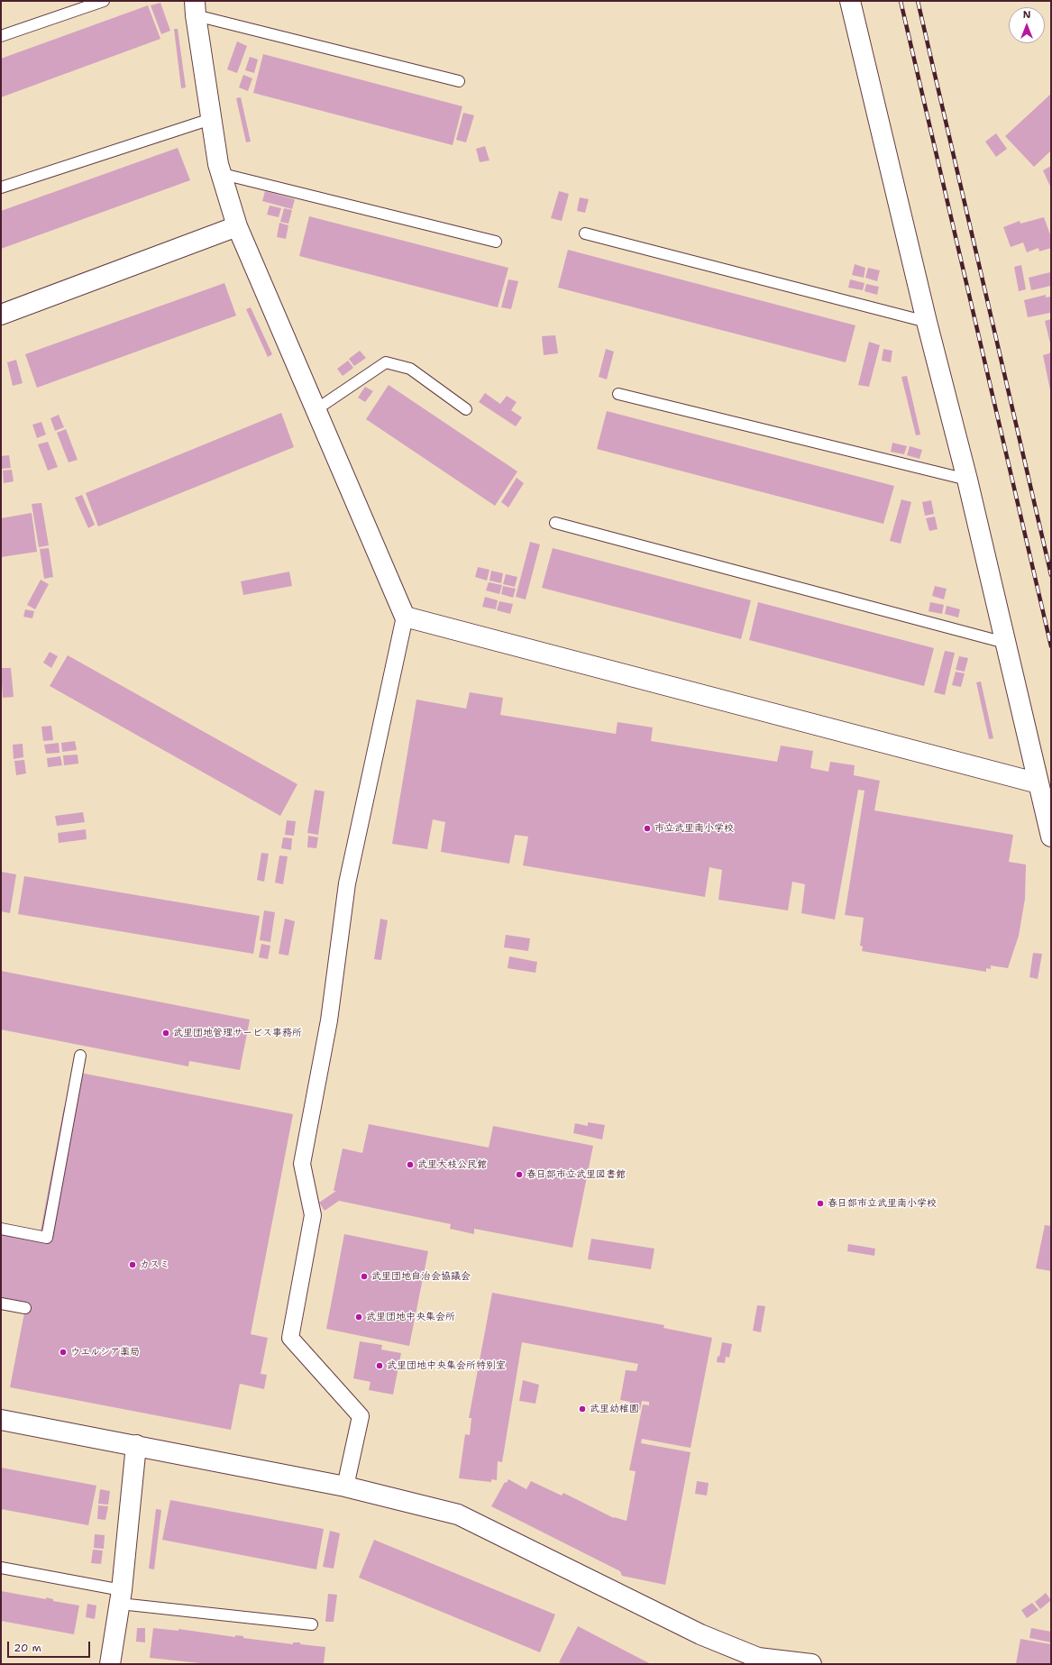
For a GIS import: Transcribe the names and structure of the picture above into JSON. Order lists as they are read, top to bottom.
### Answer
{
  "places": [
    "市立武里南小学校",
    "武里団地管理サービス事務所",
    "武里大枝公民館",
    "春日部市立武里図書館",
    "春日部市立武里南小学校",
    "カスミ",
    "武里団地自治会協議会",
    "武里団地中央集会所",
    "ウエルシア薬局",
    "武里団地中央集会所特別室",
    "武里幼稚園"
  ],
  "scale_bar": "20 m",
  "north": "top"
}
